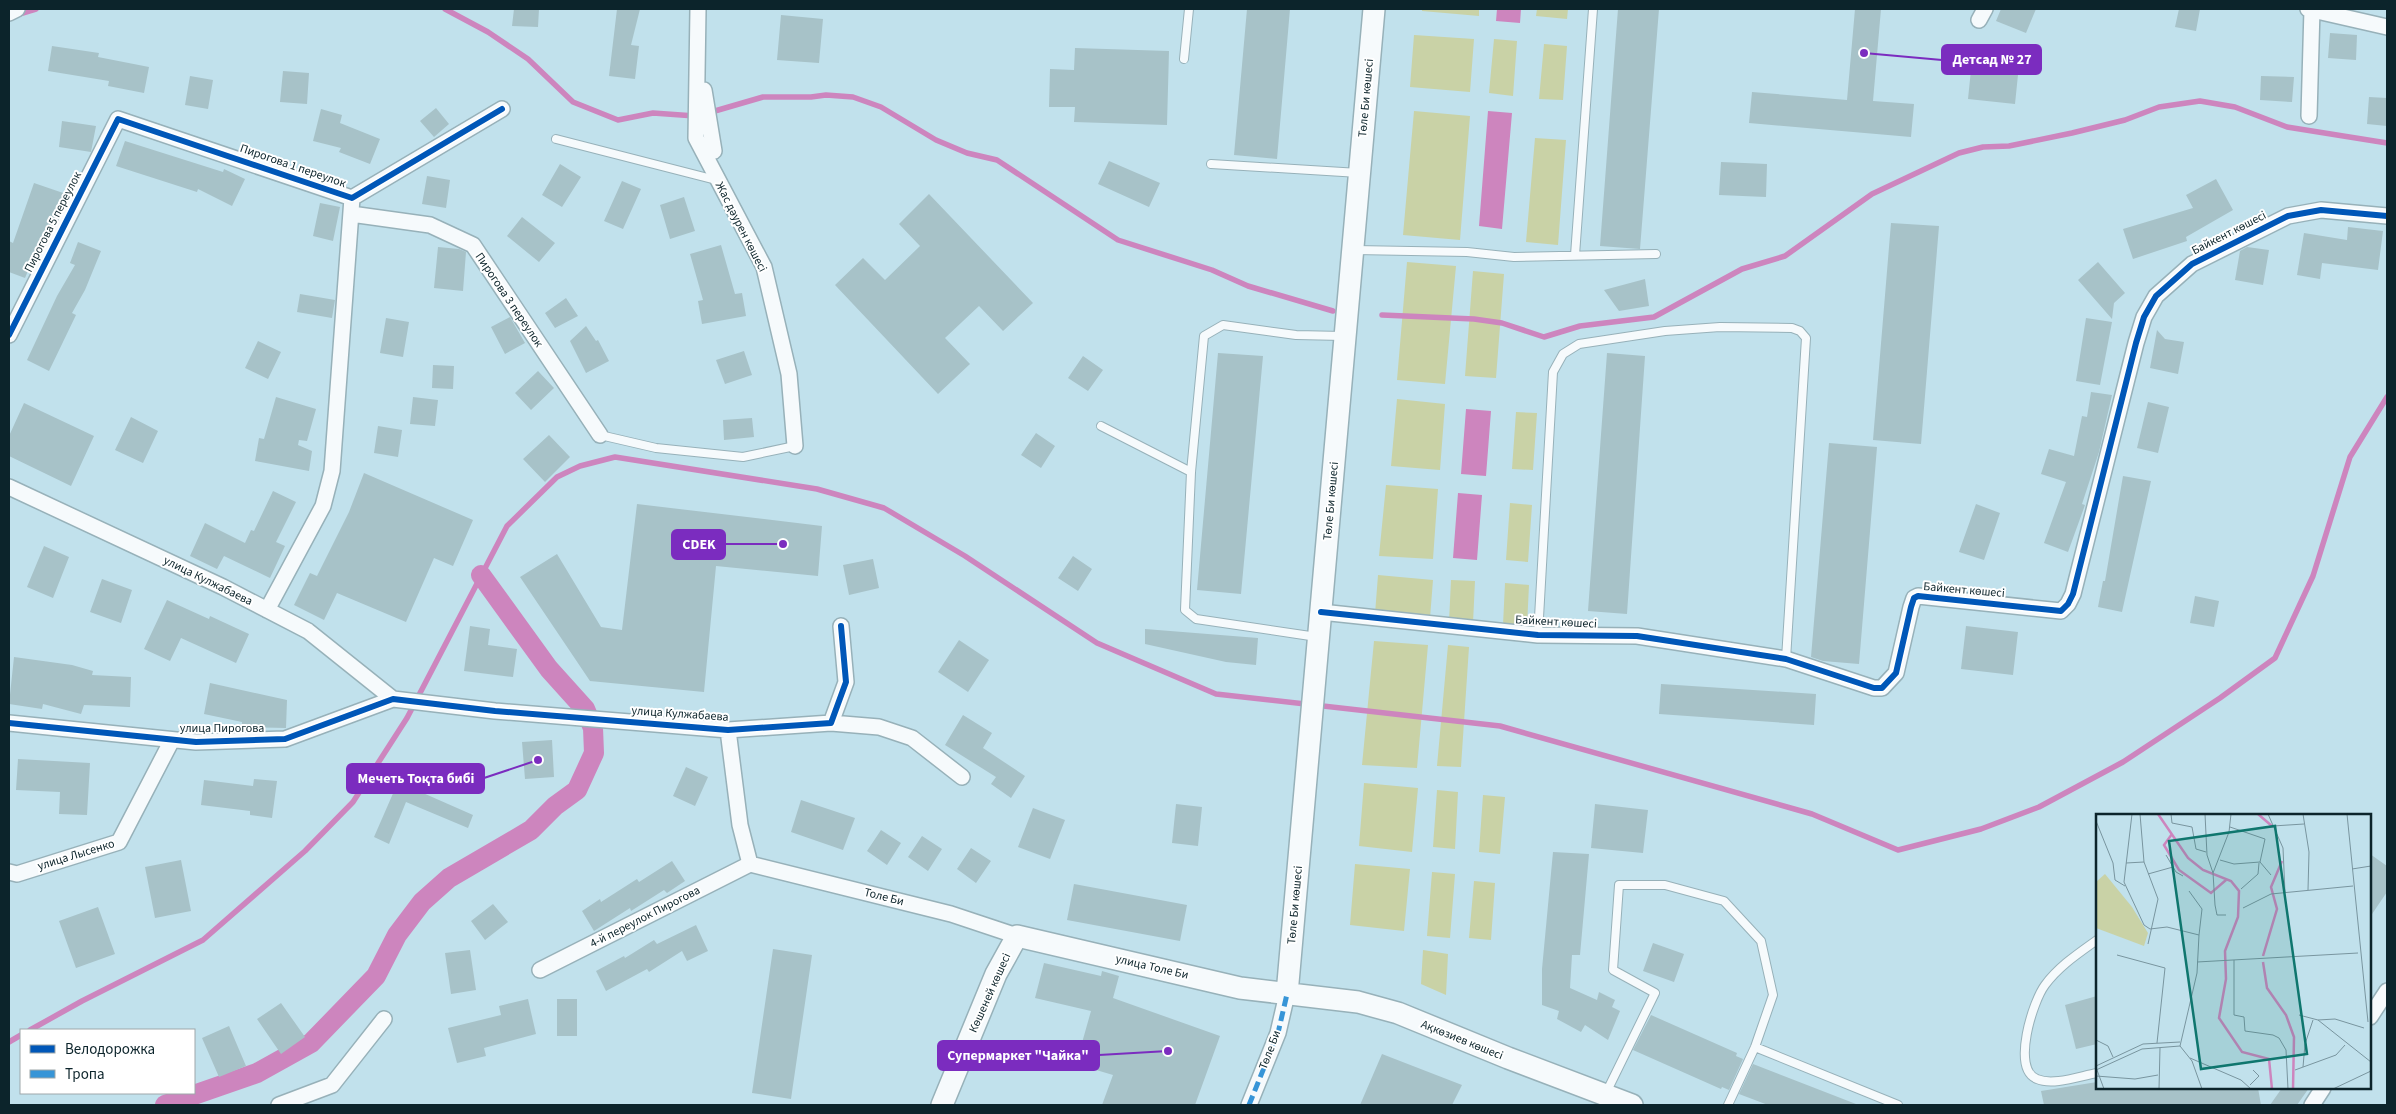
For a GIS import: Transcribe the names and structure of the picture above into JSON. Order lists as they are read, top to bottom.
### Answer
{
  "streets": {
    "main road": [
      "Төле Би көшесі",
      "улица Толе Би",
      "Көшеней көшесі",
      "Ақкөзиев көшесі"
    ],
    "street": [
      "Пирогова 1 переулок",
      "Пирогова 5 переулок",
      "Жас дәурен көшесі",
      "Байкент көшесі",
      "Пирогова 3 переулок",
      "улица Кулжабаева",
      "улица Пирогова",
      "улица Лысенко",
      "Толе Би",
      "4-й переулок Пирогова",
      "Төле Би"
    ]
  },
  "crossings": [
    ["Төле Би көшесі", "Байкент көшесі"],
    ["Төле Би көшесі", "улица Толе Би"],
    ["Төле Би көшесі", "Ақкөзиев көшесі"],
    ["Төле Би көшесі", "Төле Би"],
    ["Пирогова 1 переулок", "Пирогова 5 переулок"],
    ["Пирогова 1 переулок", "Пирогова 3 переулок"],
    ["Пирогова 1 переулок", "улица Кулжабаева"],
    ["улица Кулжабаева", "улица Пирогова"],
    ["улица Кулжабаева", "Толе Би"],
    ["улица Кулжабаева", "4-й переулок Пирогова"],
    ["улица Пирогова", "улица Лысенко"],
    ["Толе Би", "4-й переулок Пирогова"],
    ["Толе Би", "улица Толе Би"],
    ["Толе Би", "Көшеней көшесі"],
    ["улица Толе Би", "Көшеней көшесі"],
    ["улица Толе Би", "Ақкөзиев көшесі"],
    ["улица Толе Би", "Төле Би"],
    ["Ақкөзиев көшесі", "Төле Би"]
  ],
  "places": [
    "Детсад № 27",
    "CDEK",
    "Мечеть Тоқта бибі",
    "Супермаркет \"Чайка\""
  ],
  "legend": ["Велодорожка", "Тропа"]
}
